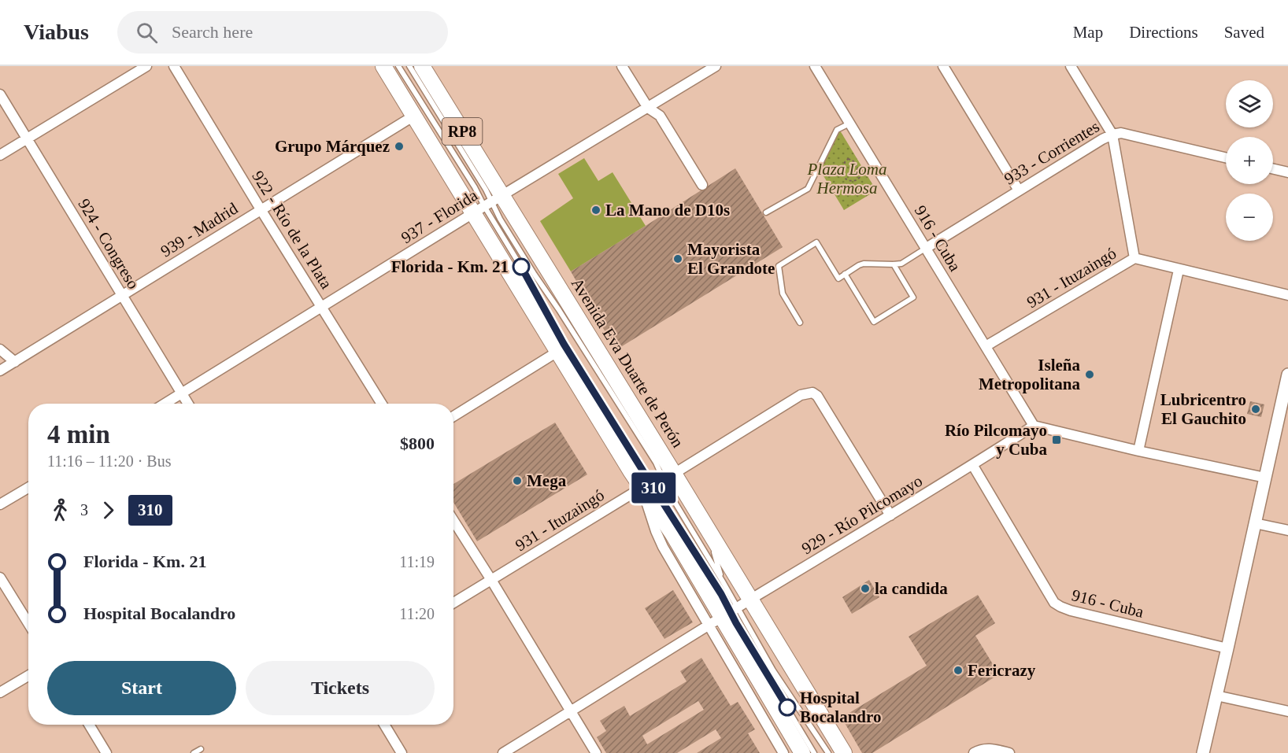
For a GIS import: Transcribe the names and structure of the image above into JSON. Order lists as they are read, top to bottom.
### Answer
{
  "streets": {
    "main road": ["RP8", "Avenida Eva Duarte de Perón"],
    "street": [
      "933 - Corrientes",
      "937 - Florida",
      "939 - Madrid",
      "922 - Río de la Plata",
      "916 - Cuba",
      "924 - Congreso",
      "931 - Ituzaingó",
      "929 - Río Pilcomayo"
    ]
  },
  "crossings": [
    ["933 - Corrientes", "916 - Cuba"],
    ["937 - Florida", "922 - Río de la Plata"],
    ["937 - Florida", "924 - Congreso"],
    ["937 - Florida", "Avenida Eva Duarte de Perón"],
    ["939 - Madrid", "922 - Río de la Plata"],
    ["939 - Madrid", "924 - Congreso"],
    ["939 - Madrid", "Avenida Eva Duarte de Perón"],
    ["916 - Cuba", "931 - Ituzaingó"],
    ["916 - Cuba", "929 - Río Pilcomayo"],
    ["931 - Ituzaingó", "Avenida Eva Duarte de Perón"],
    ["931 - Ituzaingó", "929 - Río Pilcomayo"],
    ["Avenida Eva Duarte de Perón", "929 - Río Pilcomayo"]
  ],
  "parks": ["Plaza Loma Hermosa"],
  "places": {
    "other": [
      "Grupo Márquez",
      "La Mano de D10s",
      "Mayorista El Grandote",
      "Florida - Km. 21",
      "Isleña Metropolitana",
      "Lubricentro El Gauchito",
      "Mega",
      "la candida",
      "Fericrazy",
      "Hospital Bocalandro"
    ],
    "transit": ["Río Pilcomayo y Cuba"]
  },
  "lines": ["bus line 310"],
  "page": {
    "header": "Viabus",
    "search": "Search here",
    "nav": ["Map", "Directions", "Saved"],
    "on_map": "310",
    "map_buttons": ["+", "−"],
    "heading": ["4 min", "11:16 – 11:20 · Bus", "$800"],
    "legs": ["3", "310"],
    "list": [
      {
        "name": "Florida - Km. 21",
        "value": "11:19"
      },
      {
        "name": "Hospital Bocalandro",
        "value": "11:20"
      }
    ],
    "buttons": ["Start", "Tickets"]
  }
}
